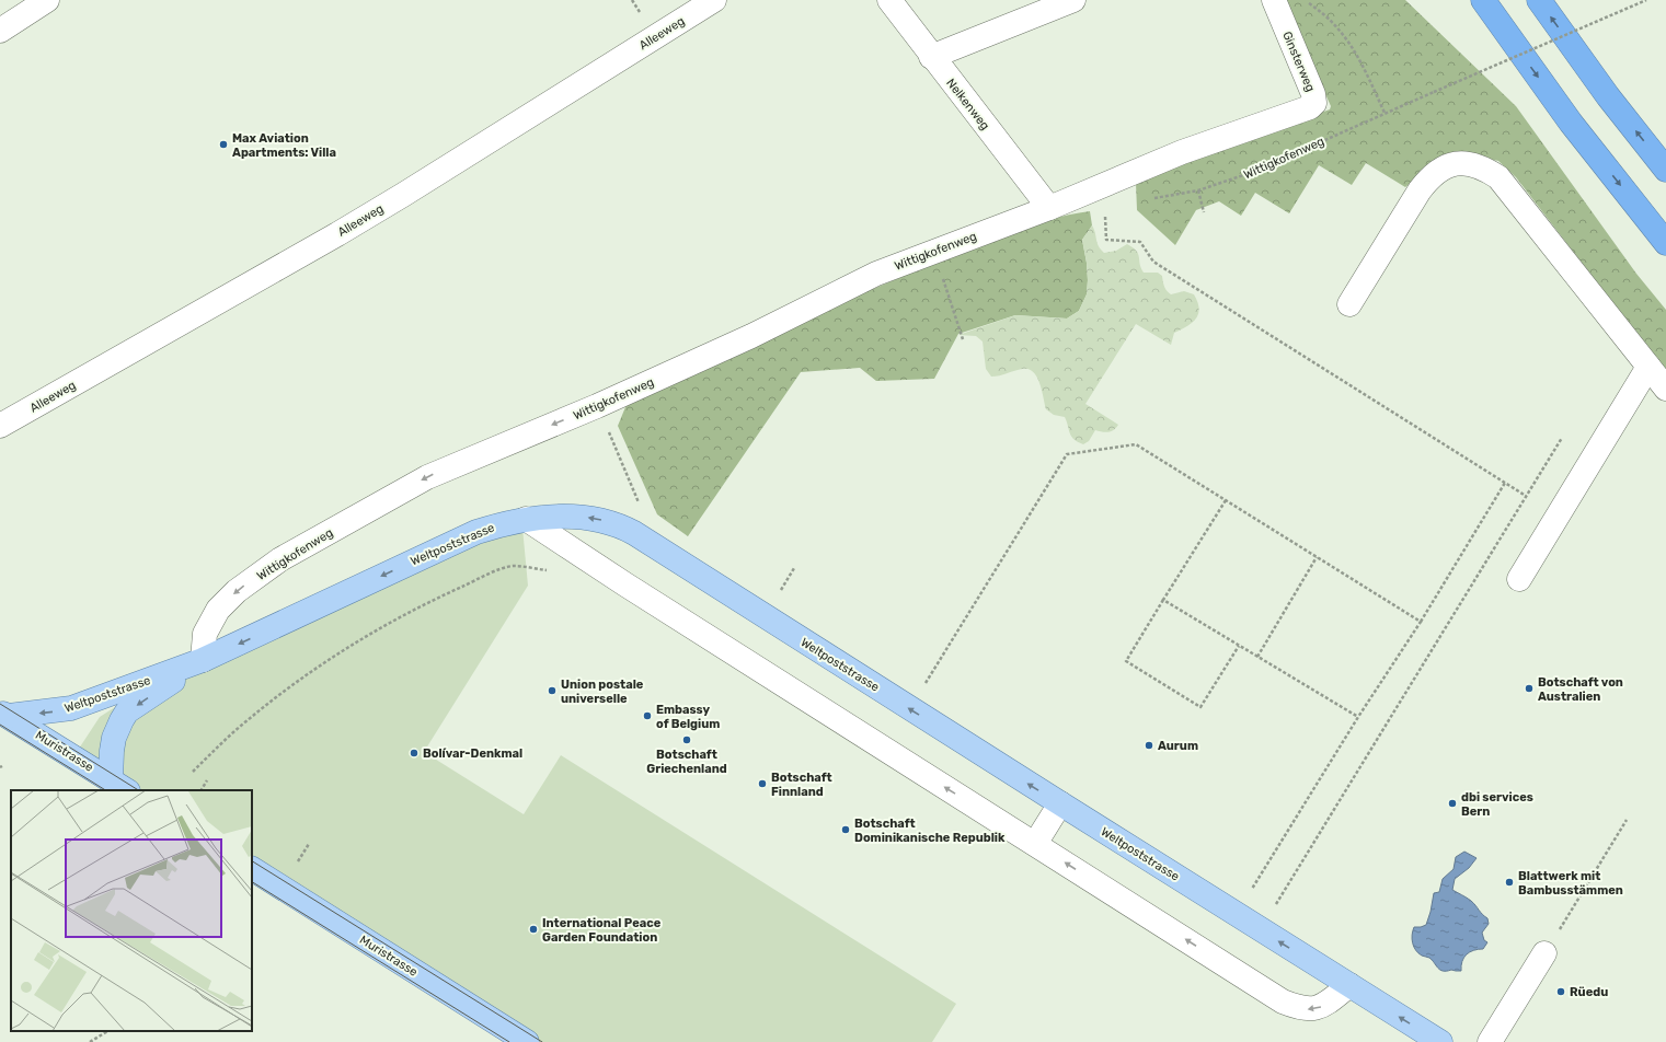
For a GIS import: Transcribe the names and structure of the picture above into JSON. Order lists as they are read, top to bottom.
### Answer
{
  "streets": {
    "main road": ["Weltpoststrasse", "Muristrasse"],
    "street": [
      "Alleeweg",
      "Ginsterweg",
      "Nelkenweg",
      "Wittigkofenweg"
    ]
  },
  "crossings": [
    ["Ginsterweg", "Wittigkofenweg"],
    ["Nelkenweg", "Wittigkofenweg"],
    ["Wittigkofenweg", "Weltpoststrasse"],
    ["Weltpoststrasse", "Muristrasse"]
  ],
  "one_way": ["Weltpoststrasse"],
  "places": [
    "Max Aviation Apartments: Villa",
    "Botschaft von Australien",
    "Union postale universelle",
    "Embassy of Belgium",
    "Botschaft Griechenland",
    "Aurum",
    "Bolívar-Denkmal",
    "Botschaft Finnland",
    "dbi services Bern",
    "Botschaft Dominikanische Republik",
    "Blattwerk mit Bambusstämmen",
    "International Peace Garden Foundation",
    "Rüedu"
  ]
}
